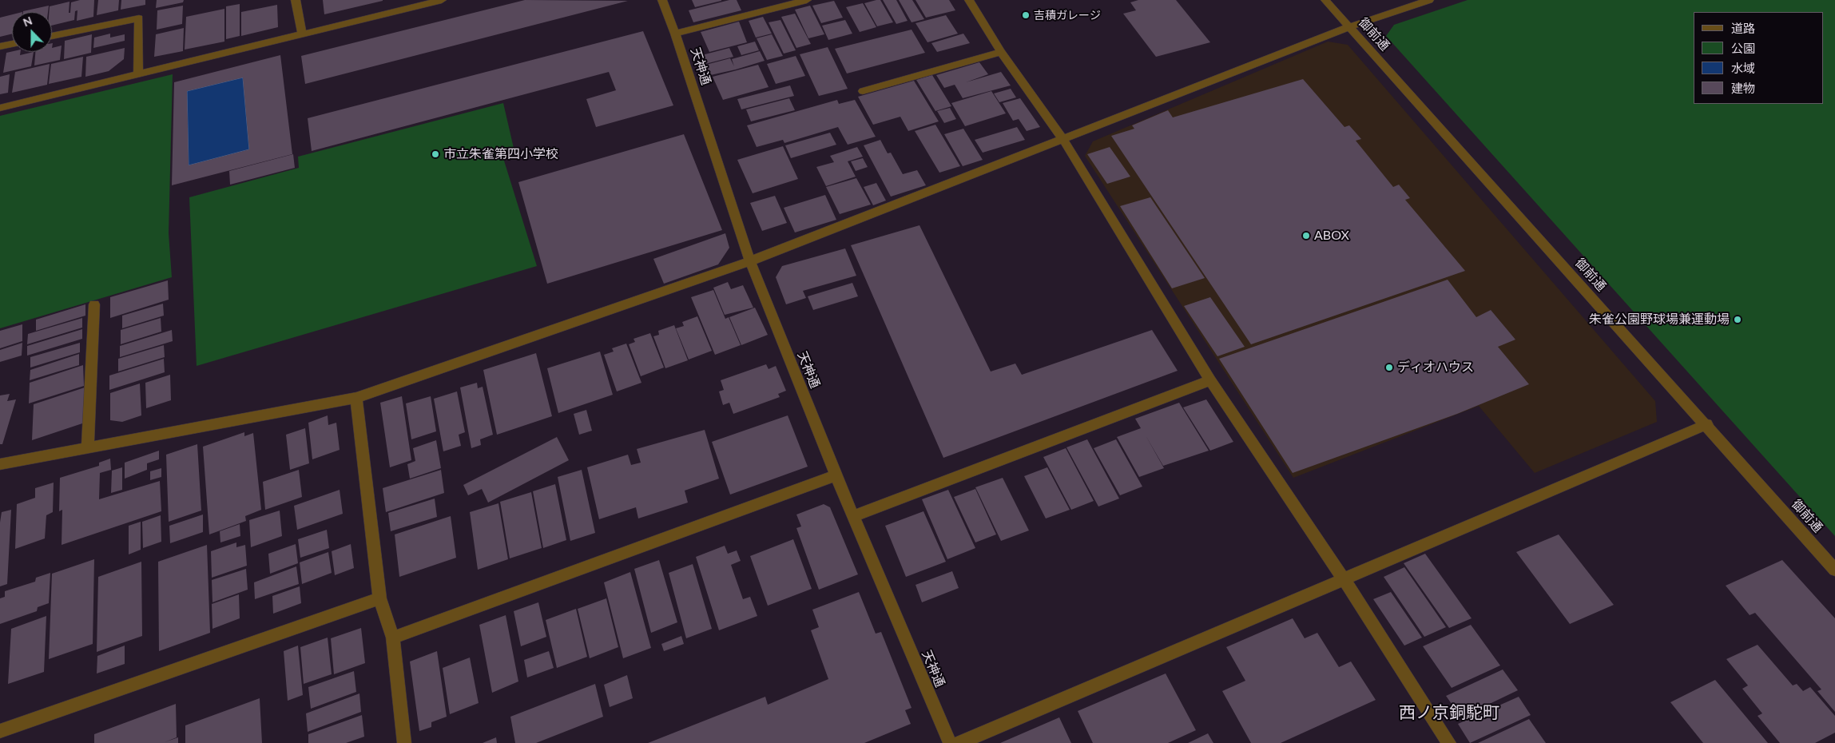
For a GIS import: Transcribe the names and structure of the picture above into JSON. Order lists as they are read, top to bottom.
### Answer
{
  "streets": {
    "street": ["御前通", "天神通"]
  },
  "districts": ["西ノ京銅駝町"],
  "places": [
    "吉積ガレージ",
    "市立朱雀第四小学校",
    "ABOX",
    "朱雀公園野球場兼運動場",
    "ディオハウス"
  ],
  "legend": [
    "道路",
    "公園",
    "水域",
    "建物"
  ],
  "north": "top"
}
